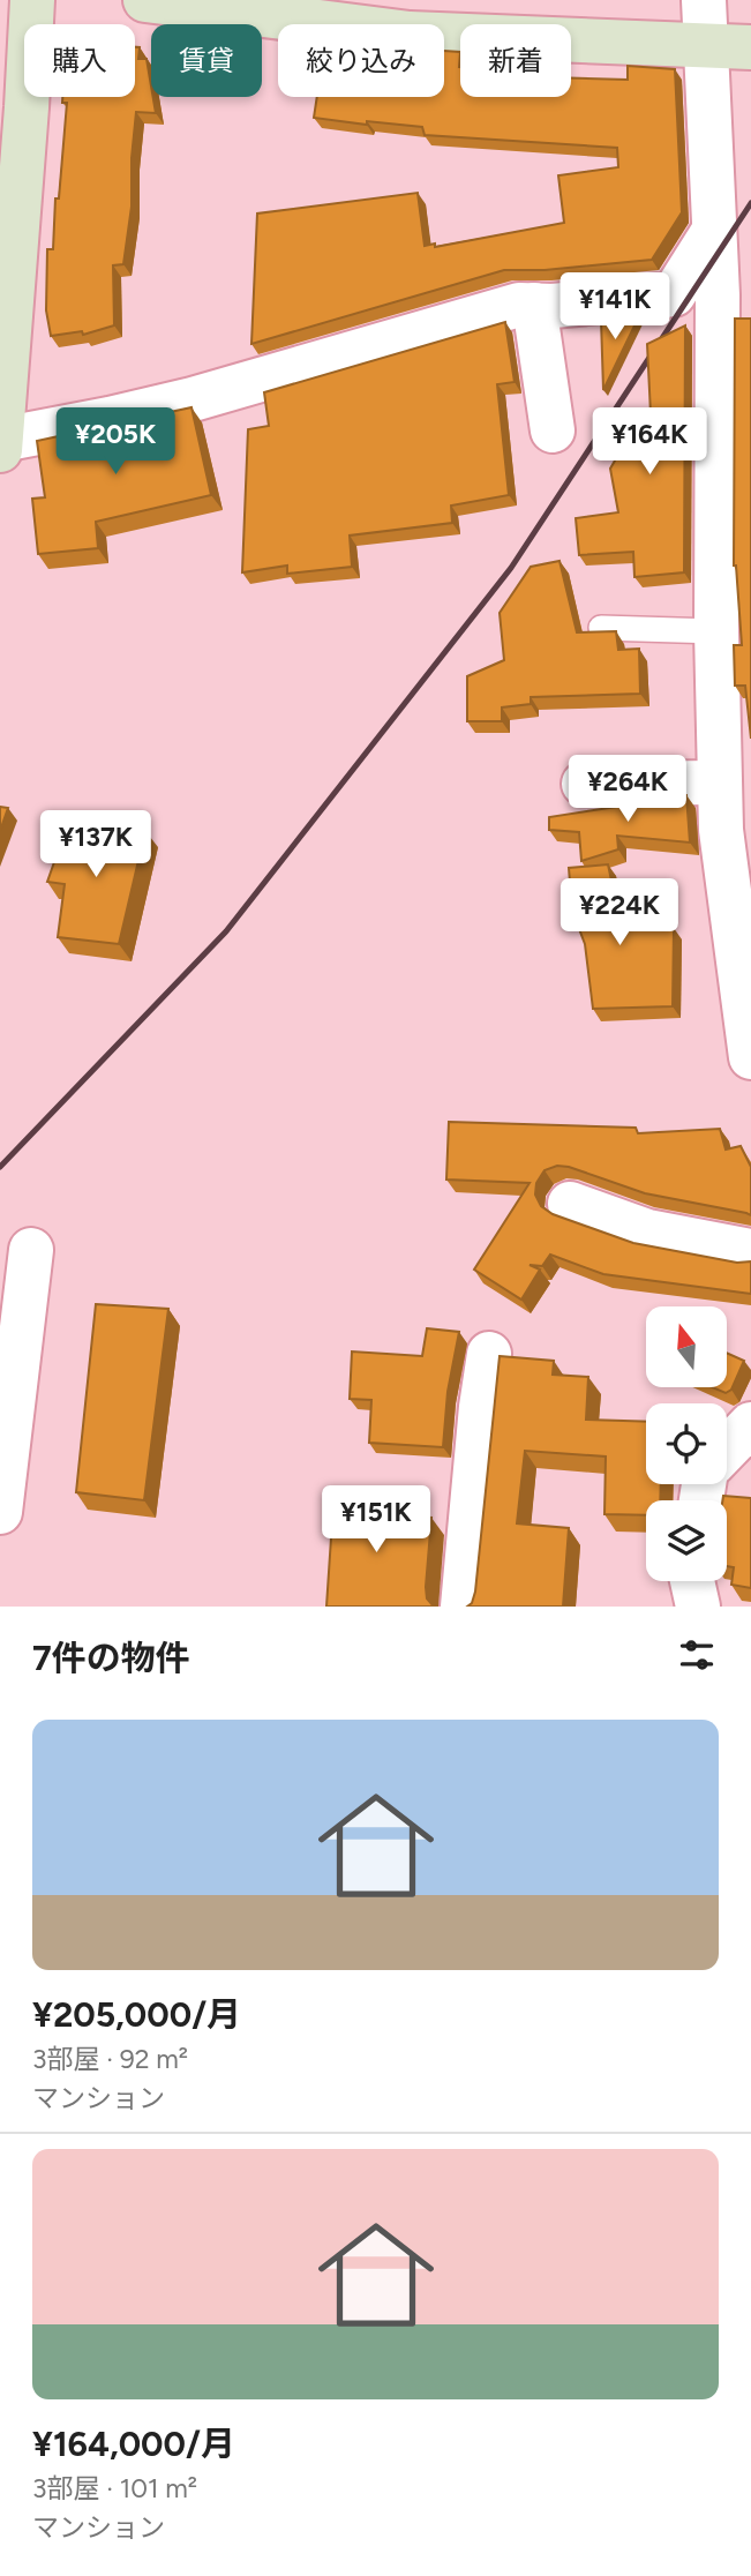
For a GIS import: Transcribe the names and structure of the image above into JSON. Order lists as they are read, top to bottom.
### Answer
{
  "north": "top",
  "page": {
    "chip": [
      "購入",
      "賃貸",
      "絞り込み",
      "新着"
    ],
    "price": [
      "¥141K",
      "¥205K",
      "¥164K",
      "¥264K",
      "¥137K",
      "¥224K",
      "¥151K"
    ],
    "heading": "7件の物件",
    "list": [
      {
        "name": "¥205,000/月",
        "note": "3部屋 · 92 m² · マンション"
      },
      {
        "name": "¥164,000/月",
        "note": "3部屋 · 101 m² · マンション"
      }
    ]
  }
}
